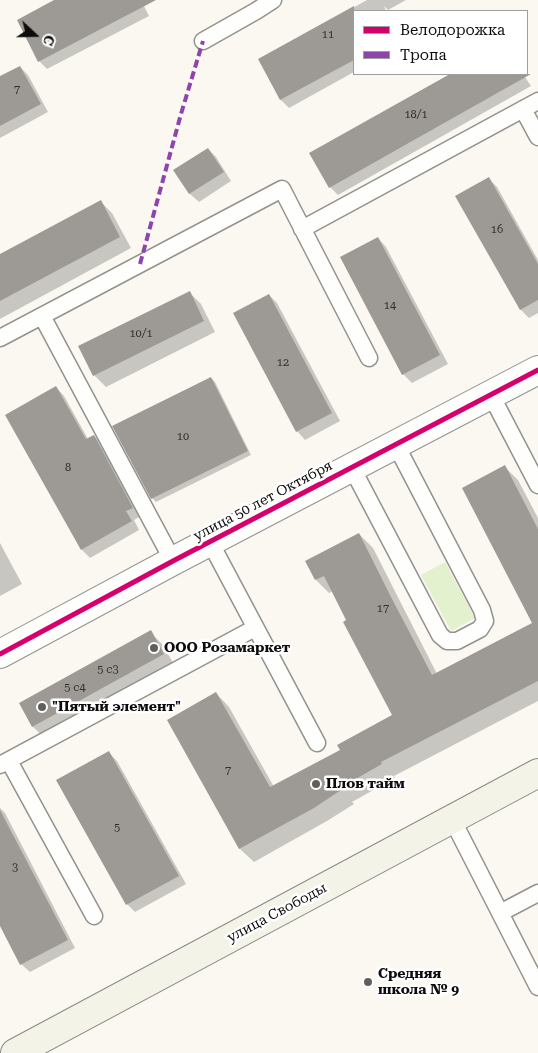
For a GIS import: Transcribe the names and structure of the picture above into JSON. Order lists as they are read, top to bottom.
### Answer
{
  "streets": {
    "main road": ["улица Свободы"],
    "street": ["улица 50 лет Октября"]
  },
  "places": [
    "ООО Розамаркет",
    "\"Пятый элемент\"",
    "Плов тайм",
    "Средняя школа № 9"
  ],
  "house_numbers": [
    "11",
    "7",
    "18/1",
    "16",
    "14",
    "10/1",
    "12",
    "10",
    "8",
    "17",
    "5 с3",
    "5 с4",
    "7",
    "5",
    "3"
  ],
  "legend": ["Велодорожка", "Тропа"],
  "north": "right"
}
